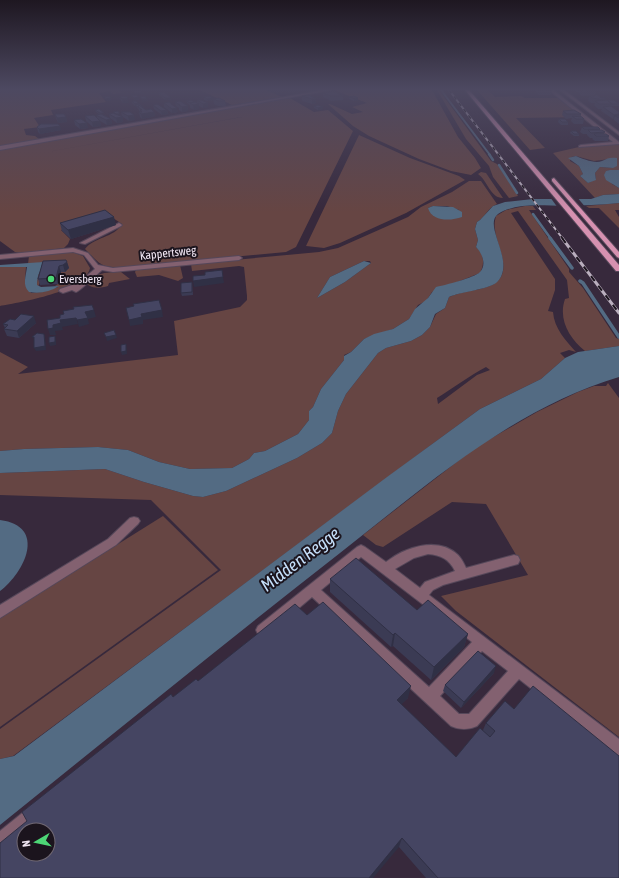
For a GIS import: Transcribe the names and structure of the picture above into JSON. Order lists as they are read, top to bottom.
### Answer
{
  "streets": {
    "street": ["Kappertsweg"]
  },
  "water": ["Midden Regge"],
  "places": ["Eversberg"],
  "north": "left"
}
